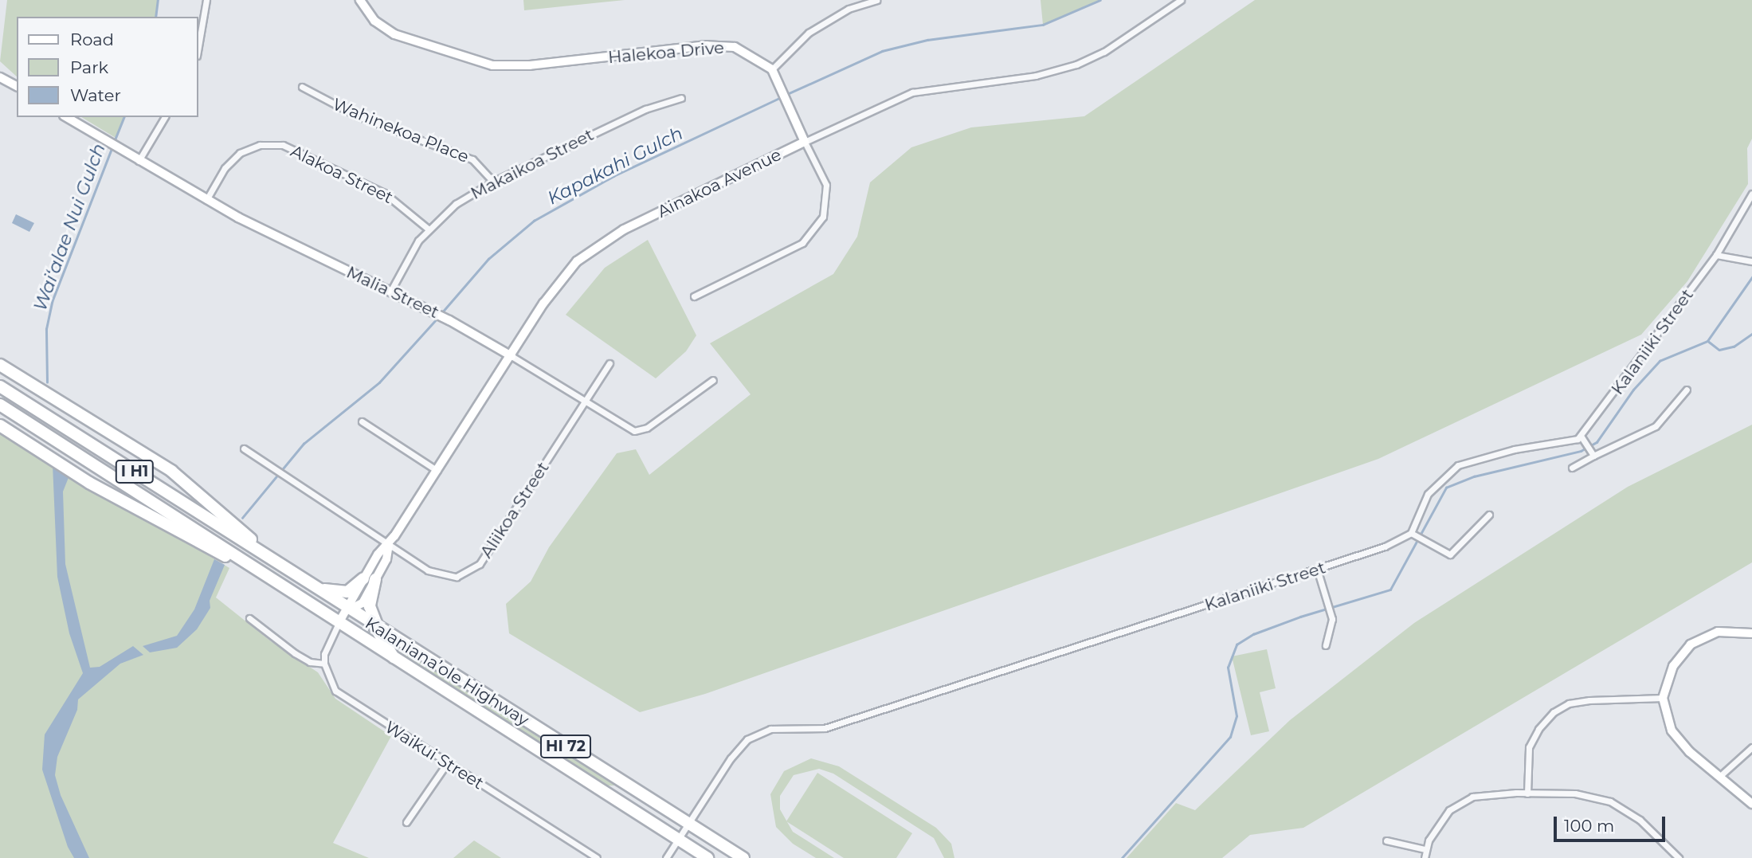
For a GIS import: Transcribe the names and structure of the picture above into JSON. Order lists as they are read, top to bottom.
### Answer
{
  "streets": {
    "highway": ["I H1", "Kalaniana’ole Highway", "HI 72"],
    "street": [
      "Halekoa Drive",
      "Wahinekoa Place",
      "Makaikoa Street",
      "Alakoa Street",
      "Ainakoa Avenue",
      "Malia Street",
      "Kalaniiki Street",
      "Aliikoa Street",
      "Waikui Street"
    ]
  },
  "crossings": [
    ["Wahinekoa Place", "Makaikoa Street"],
    ["Makaikoa Street", "Alakoa Street"],
    ["Makaikoa Street", "Malia Street"],
    ["Alakoa Street", "Malia Street"],
    ["Ainakoa Avenue", "Malia Street"],
    ["Ainakoa Avenue", "I H1"],
    ["Ainakoa Avenue", "Aliikoa Street"],
    ["Ainakoa Avenue", "Kalaniana’ole Highway"],
    ["Malia Street", "Aliikoa Street"],
    ["Kalaniiki Street", "Kalaniana’ole Highway"],
    ["I H1", "Kalaniana’ole Highway"]
  ],
  "water": ["Kapakahi Gulch", "Waiʻalae Nui Gulch"],
  "legend": ["Road", "Park", "Water"],
  "scale_bar": "100 m"
}
